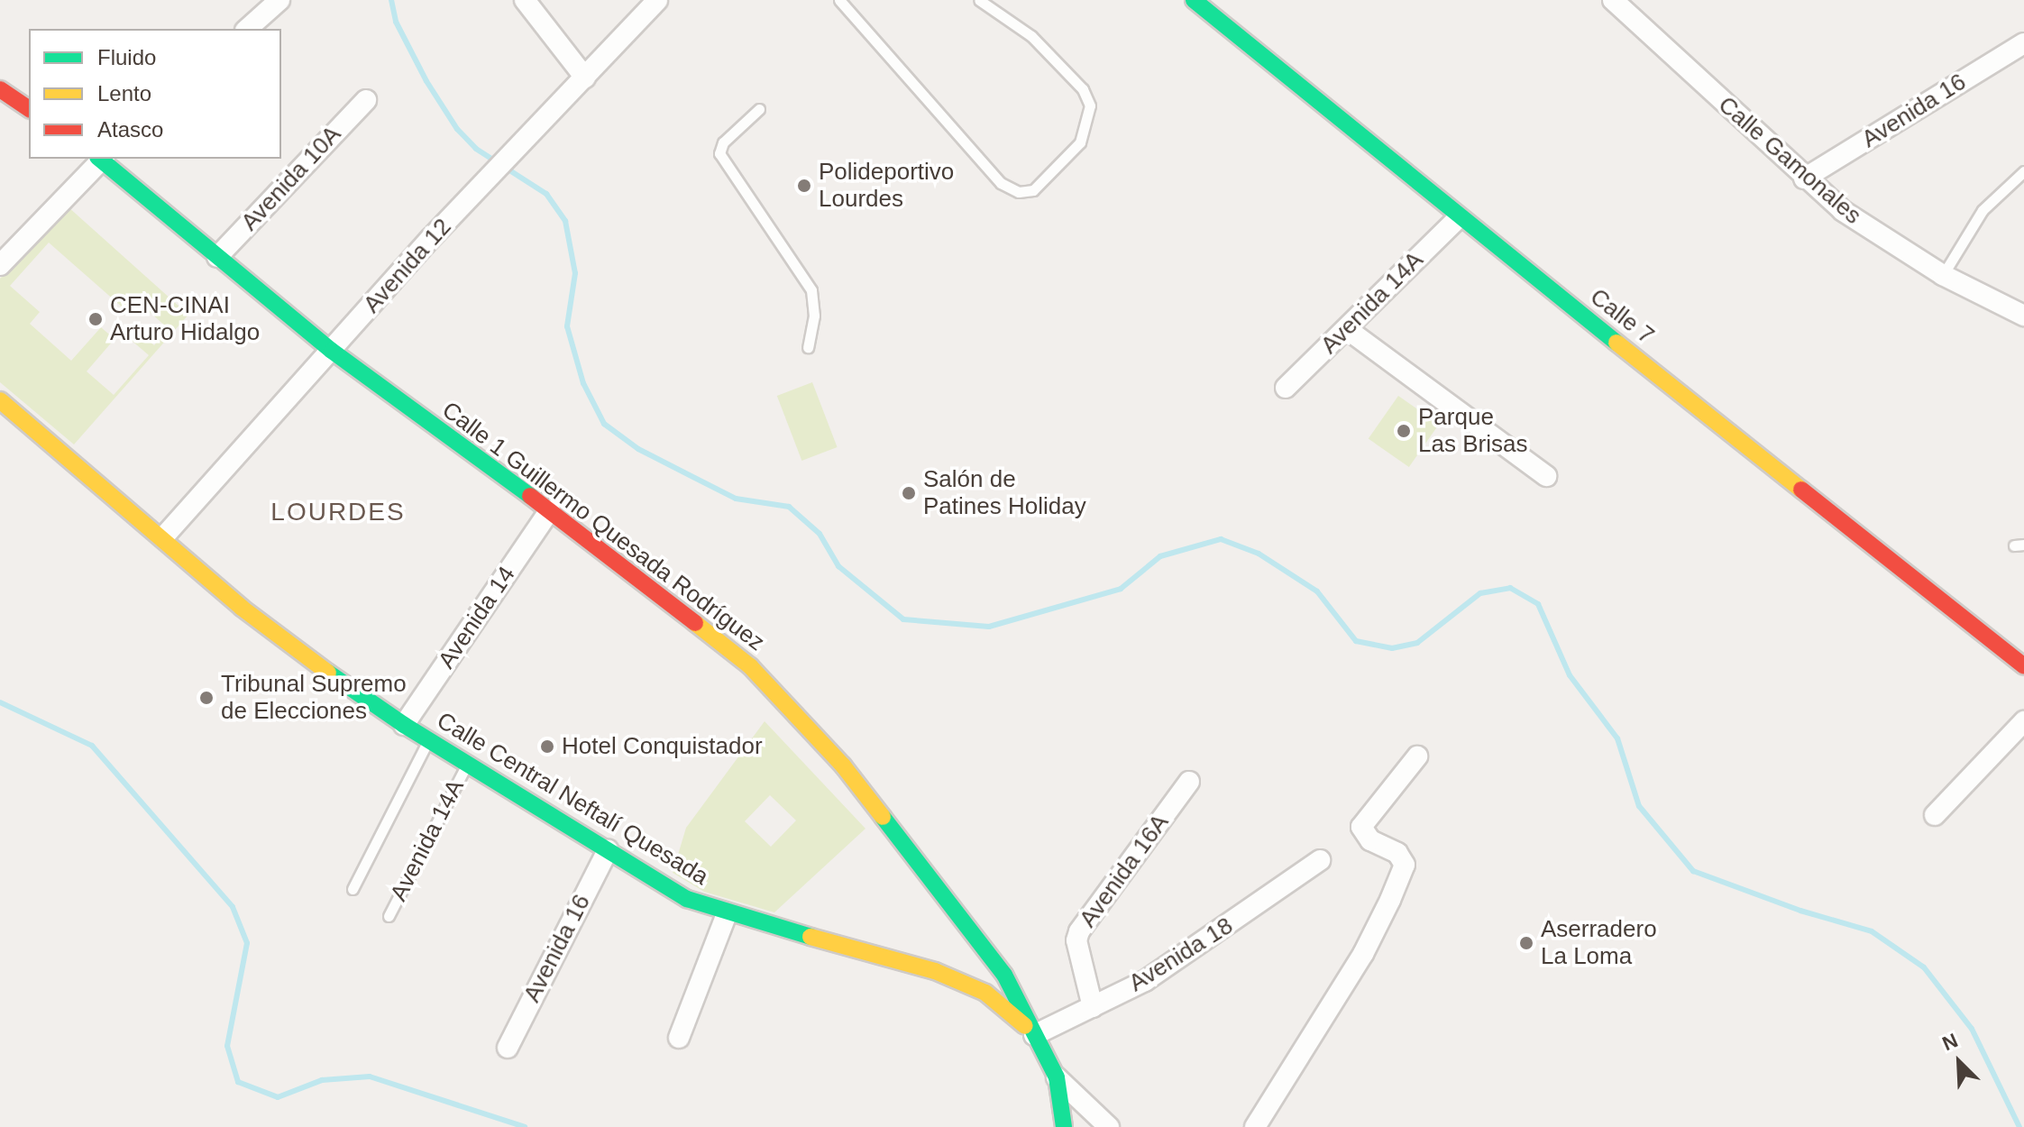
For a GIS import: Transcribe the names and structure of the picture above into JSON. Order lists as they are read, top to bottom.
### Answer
{
  "streets": {
    "main road": ["Calle 7", "Calle 1 Guillermo Quesada Rodríguez", "Calle Central Neftalí Quesada"],
    "street": [
      "Avenida 16",
      "Calle Gamonales",
      "Avenida 10A",
      "Avenida 12",
      "Avenida 14A",
      "Avenida 14",
      "Avenida 16A",
      "Avenida 18"
    ]
  },
  "crossings": [
    ["Avenida 16", "Calle Gamonales"],
    ["Avenida 16", "Calle Central Neftalí Quesada"],
    ["Avenida 10A", "Calle 1 Guillermo Quesada Rodríguez"],
    ["Avenida 12", "Calle 1 Guillermo Quesada Rodríguez"],
    ["Avenida 12", "Calle Central Neftalí Quesada"],
    ["Avenida 14A", "Calle 7"],
    ["Avenida 14A", "Calle Central Neftalí Quesada"],
    ["Calle 1 Guillermo Quesada Rodríguez", "Avenida 14"],
    ["Calle 1 Guillermo Quesada Rodríguez", "Calle Central Neftalí Quesada"],
    ["Calle 1 Guillermo Quesada Rodríguez", "Avenida 18"],
    ["Avenida 14", "Calle Central Neftalí Quesada"],
    ["Calle Central Neftalí Quesada", "Avenida 18"],
    ["Avenida 16A", "Avenida 18"]
  ],
  "districts": ["LOURDES"],
  "places": [
    "Polideportivo Lourdes",
    "CEN-CINAI Arturo Hidalgo",
    "Parque Las Brisas",
    "Salón de Patines Holiday",
    "Tribunal Supremo de Elecciones",
    "Hotel Conquistador",
    "Aserradero La Loma"
  ],
  "legend": ["Fluido", "Lento", "Atasco"],
  "north": "top left"
}
